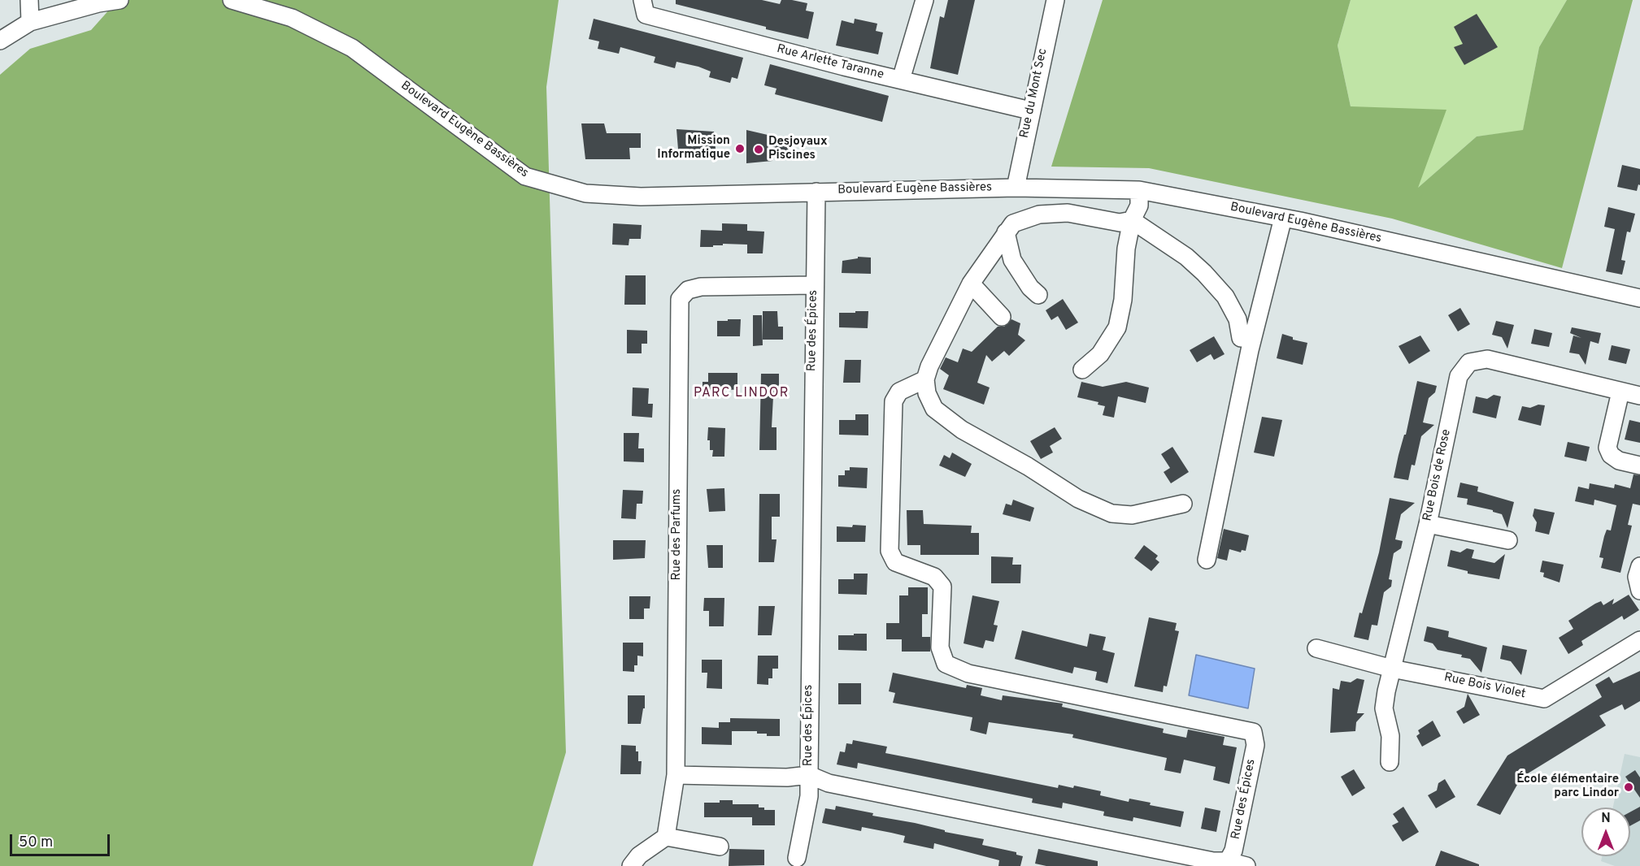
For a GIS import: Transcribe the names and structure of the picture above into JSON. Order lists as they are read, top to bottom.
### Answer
{
  "streets": {
    "street": [
      "Rue Arlette Taranne",
      "Rue du Mont Sec",
      "Boulevard Eugène Bassières",
      "Rue des Épices",
      "Rue Bois de Rose",
      "Rue des Parfums",
      "Rue Bois Violet"
    ]
  },
  "crossings": [
    ["Rue Arlette Taranne", "Rue du Mont Sec"],
    ["Rue du Mont Sec", "Boulevard Eugène Bassières"],
    ["Boulevard Eugène Bassières", "Rue des Épices"],
    ["Rue des Épices", "Rue des Parfums"],
    ["Rue Bois de Rose", "Rue Bois Violet"]
  ],
  "districts": ["PARC LINDOR"],
  "places": ["Mission Informatique", "Desjoyaux Piscines", "École élémentaire parc Lindor"],
  "scale_bar": "50 m",
  "north": "top"
}
